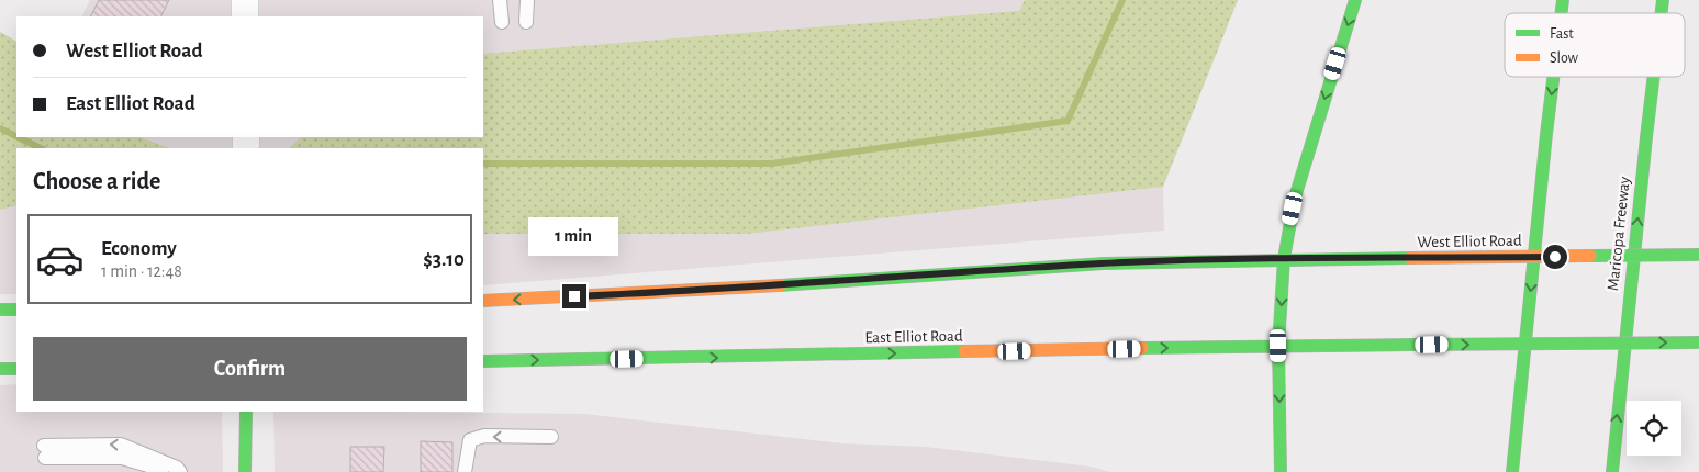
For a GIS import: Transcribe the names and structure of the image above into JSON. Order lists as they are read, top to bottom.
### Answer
{
  "streets": {
    "main road": ["Maricopa Freeway", "West Elliot Road", "East Elliot Road"]
  },
  "legend": ["Fast", "Slow"],
  "page": {
    "banner": ["West Elliot Road", "East Elliot Road"],
    "heading": "Choose a ride",
    "list": [
      {
        "name": "Economy",
        "note": "1 min · 12:48",
        "value": "$3.10"
      }
    ],
    "bubble": "1 min",
    "buttons": "Confirm"
  }
}
